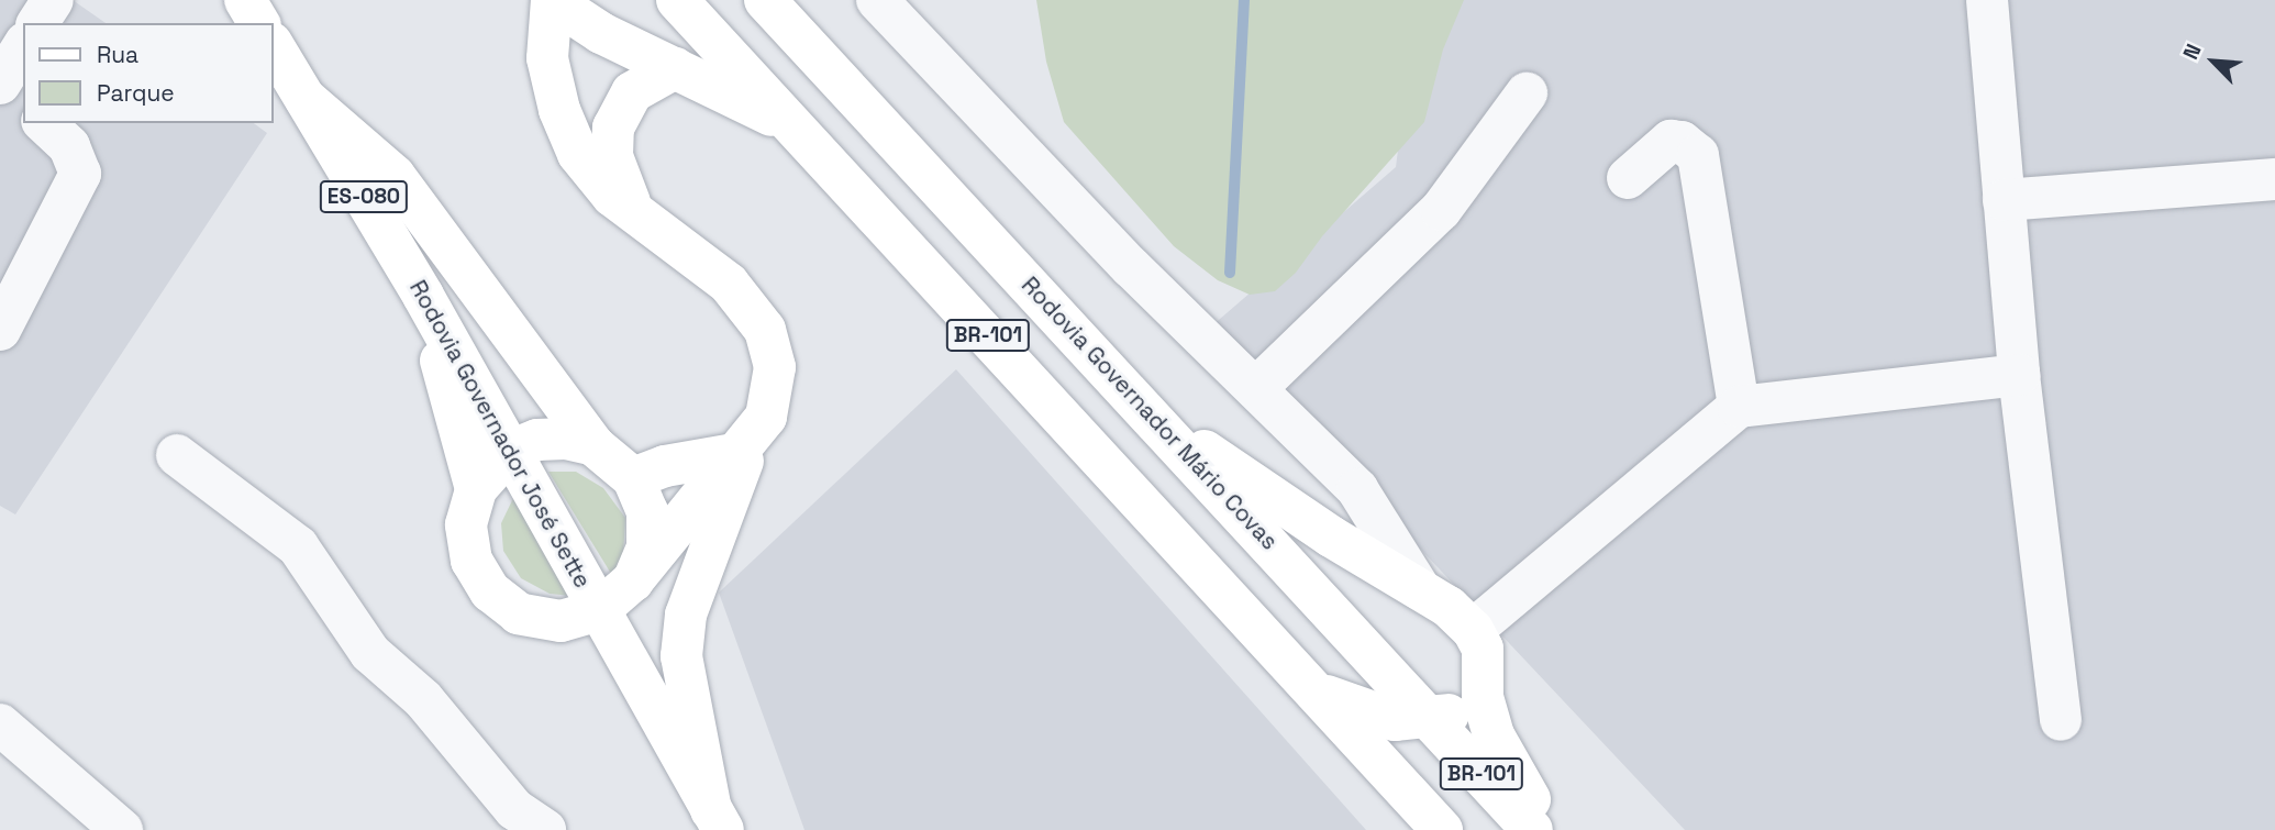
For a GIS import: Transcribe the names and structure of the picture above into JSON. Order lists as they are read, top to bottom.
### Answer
{
  "streets": {
    "main road": [
      "ES-080",
      "BR-101",
      "Rodovia Governador Mário Covas",
      "Rodovia Governador José Sette"
    ]
  },
  "legend": ["Rua", "Parque"],
  "north": "top left"
}
